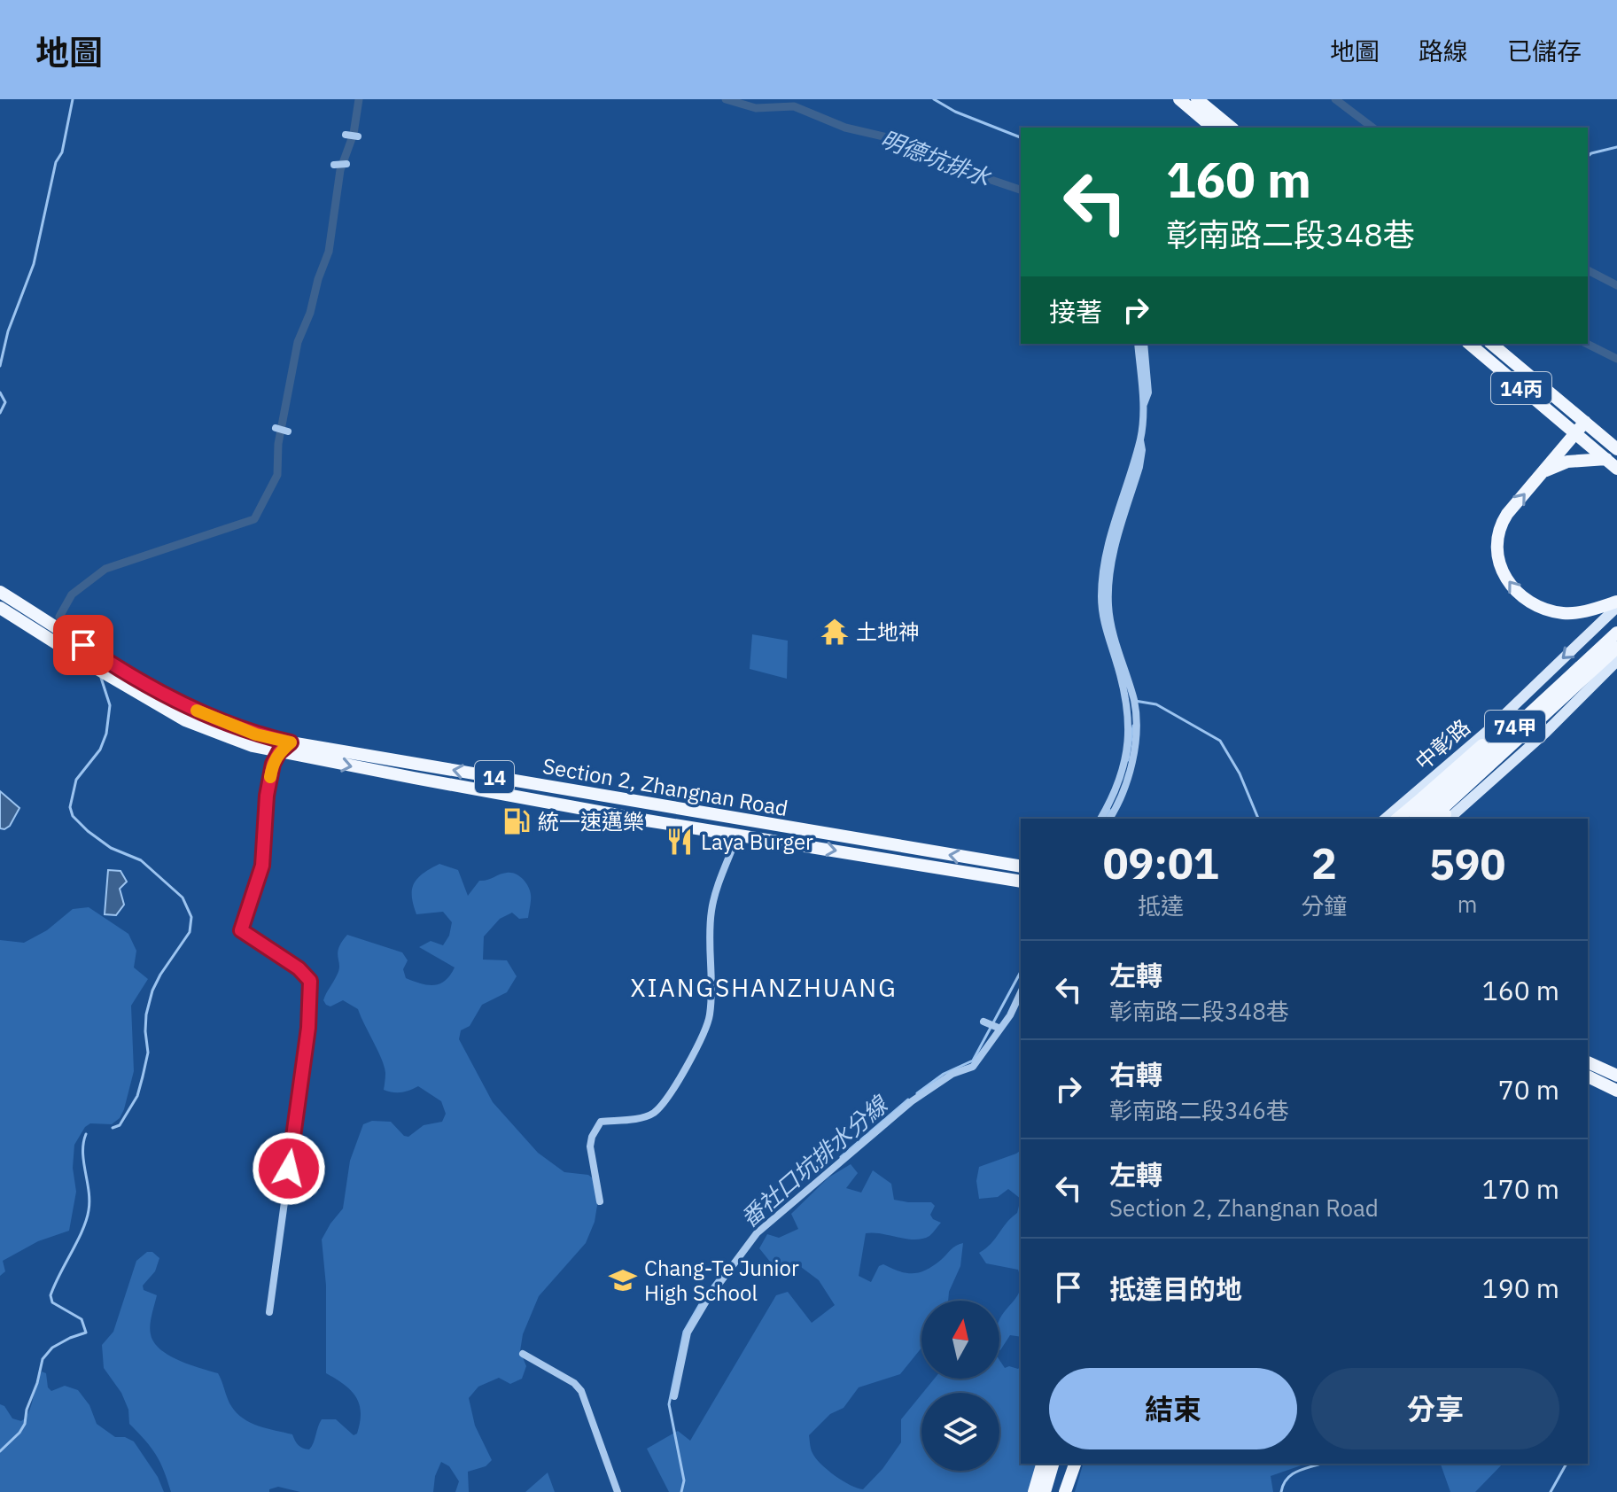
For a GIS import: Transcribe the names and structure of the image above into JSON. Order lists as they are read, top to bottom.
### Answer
{
  "streets": {
    "main road": [
      "14丙",
      "74甲",
      "14",
      "Section 2, Zhangnan Road"
    ],
    "street": ["中彰路"]
  },
  "districts": ["XIANGSHANZHUANG"],
  "water": ["明德坑排水", "番社口坑排水分線"],
  "places": {
    "temple": ["土地神"],
    "fuel station": ["統一速邁樂"],
    "restaurant": ["Laya Burger"],
    "school or university": ["Chang-Te Junior High School"]
  },
  "north": "top",
  "page": {
    "header": "地圖",
    "nav": ["地圖", "路線", "已儲存"],
    "turn": ["160 m", "彰南路二段348巷"],
    "then": "接著",
    "eta": [
      "09:01",
      "抵達",
      "2",
      "分鐘",
      "590",
      "m"
    ],
    "list": [
      {
        "name": "左轉",
        "note": "彰南路二段348巷",
        "value": "160 m"
      },
      {
        "name": "右轉",
        "note": "彰南路二段346巷",
        "value": "70 m"
      },
      {
        "name": "左轉",
        "note": "Section 2, Zhangnan Road",
        "value": "170 m"
      },
      {
        "name": "抵達目的地",
        "value": "190 m"
      }
    ],
    "buttons": ["結束", "分享"]
  }
}
